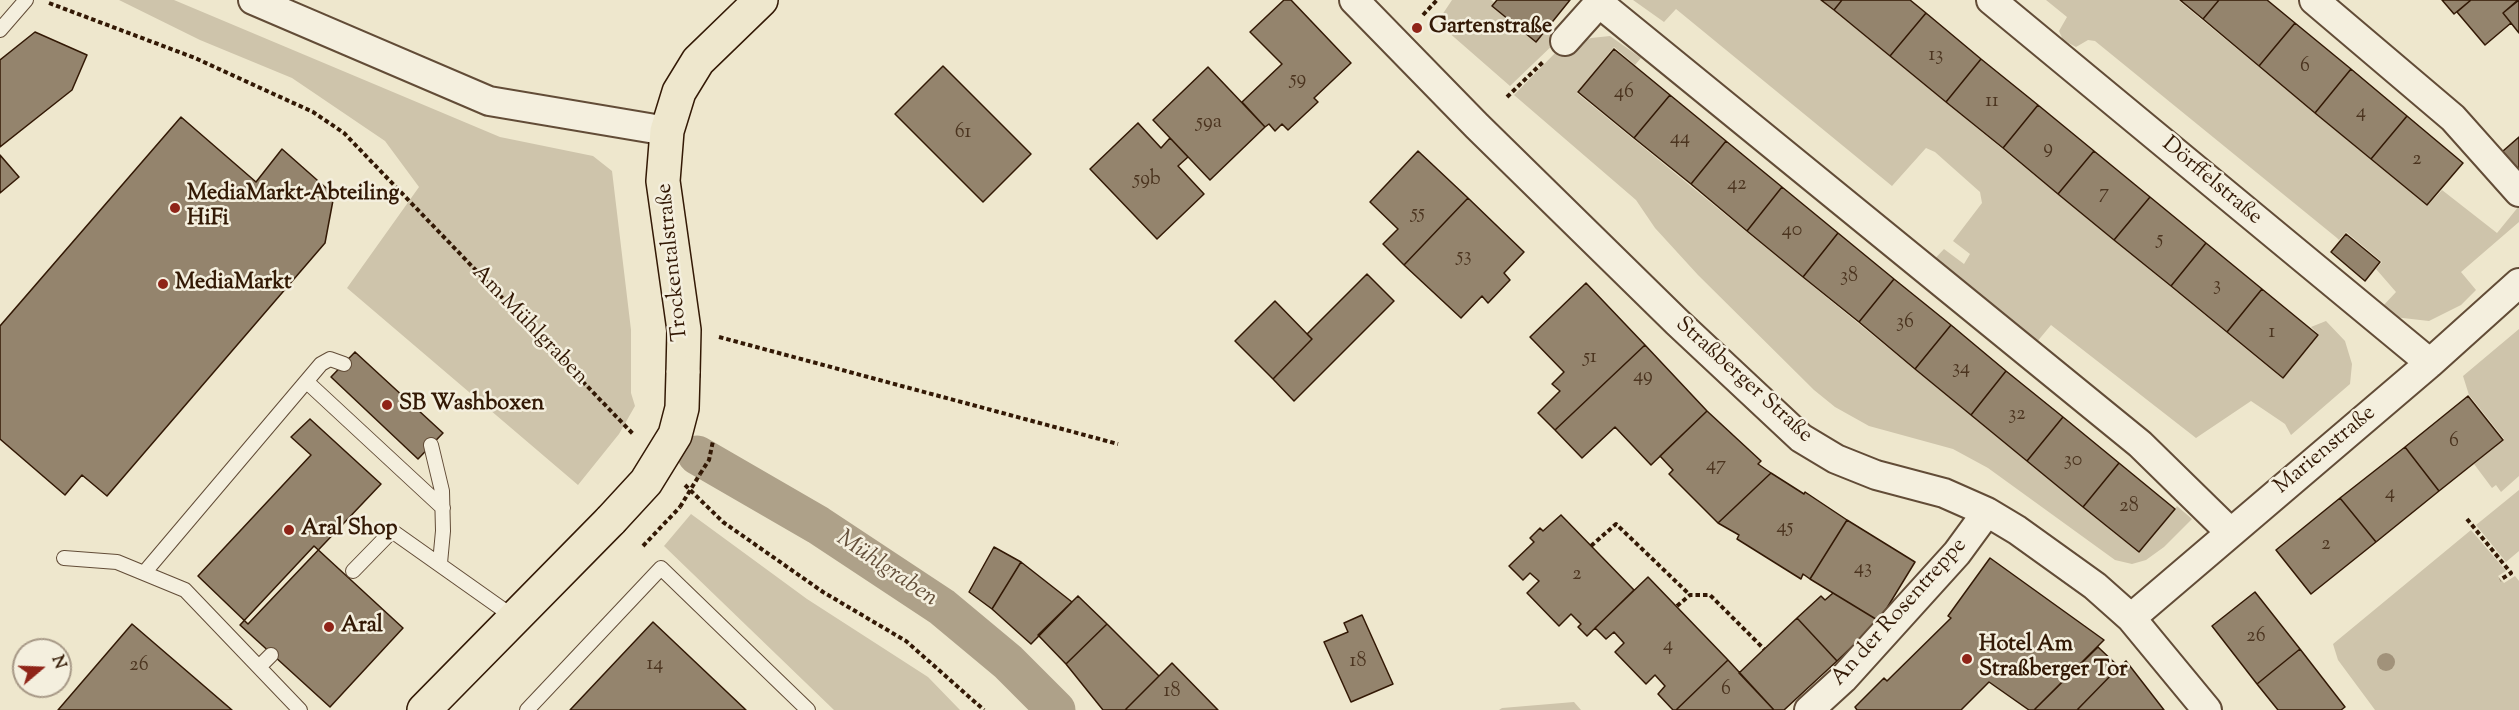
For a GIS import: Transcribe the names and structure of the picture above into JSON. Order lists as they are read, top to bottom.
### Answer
{
  "streets": {
    "main road": ["Trockentalstraße"],
    "street": [
      "Dörffelstraße",
      "Straßberger Straße",
      "Marienstraße",
      "An der Rosentreppe"
    ],
    "path": ["Am Mühlgraben"]
  },
  "crossings": [
    ["Dörffelstraße", "Marienstraße"],
    ["Straßberger Straße", "Marienstraße"],
    ["Straßberger Straße", "An der Rosentreppe"]
  ],
  "water": ["Mühlgraben"],
  "places": [
    "Gartenstraße",
    "MediaMarkt-Abteiling HiFi",
    "MediaMarkt",
    "SB Washboxen",
    "Aral Shop",
    "Aral",
    "Hotel Am Straßberger Tor"
  ],
  "house_numbers": [
    "13",
    "6",
    "59",
    "46",
    "11",
    "4",
    "59a",
    "61",
    "44",
    "9",
    "2",
    "59b",
    "42",
    "7",
    "55",
    "40",
    "5",
    "53",
    "38",
    "3",
    "36",
    "1",
    "51",
    "34",
    "49",
    "32",
    "6",
    "30",
    "47",
    "4",
    "28",
    "45",
    "2",
    "43",
    "2",
    "26",
    "4",
    "18",
    "14",
    "26",
    "6",
    "18"
  ],
  "north": "right"
}
